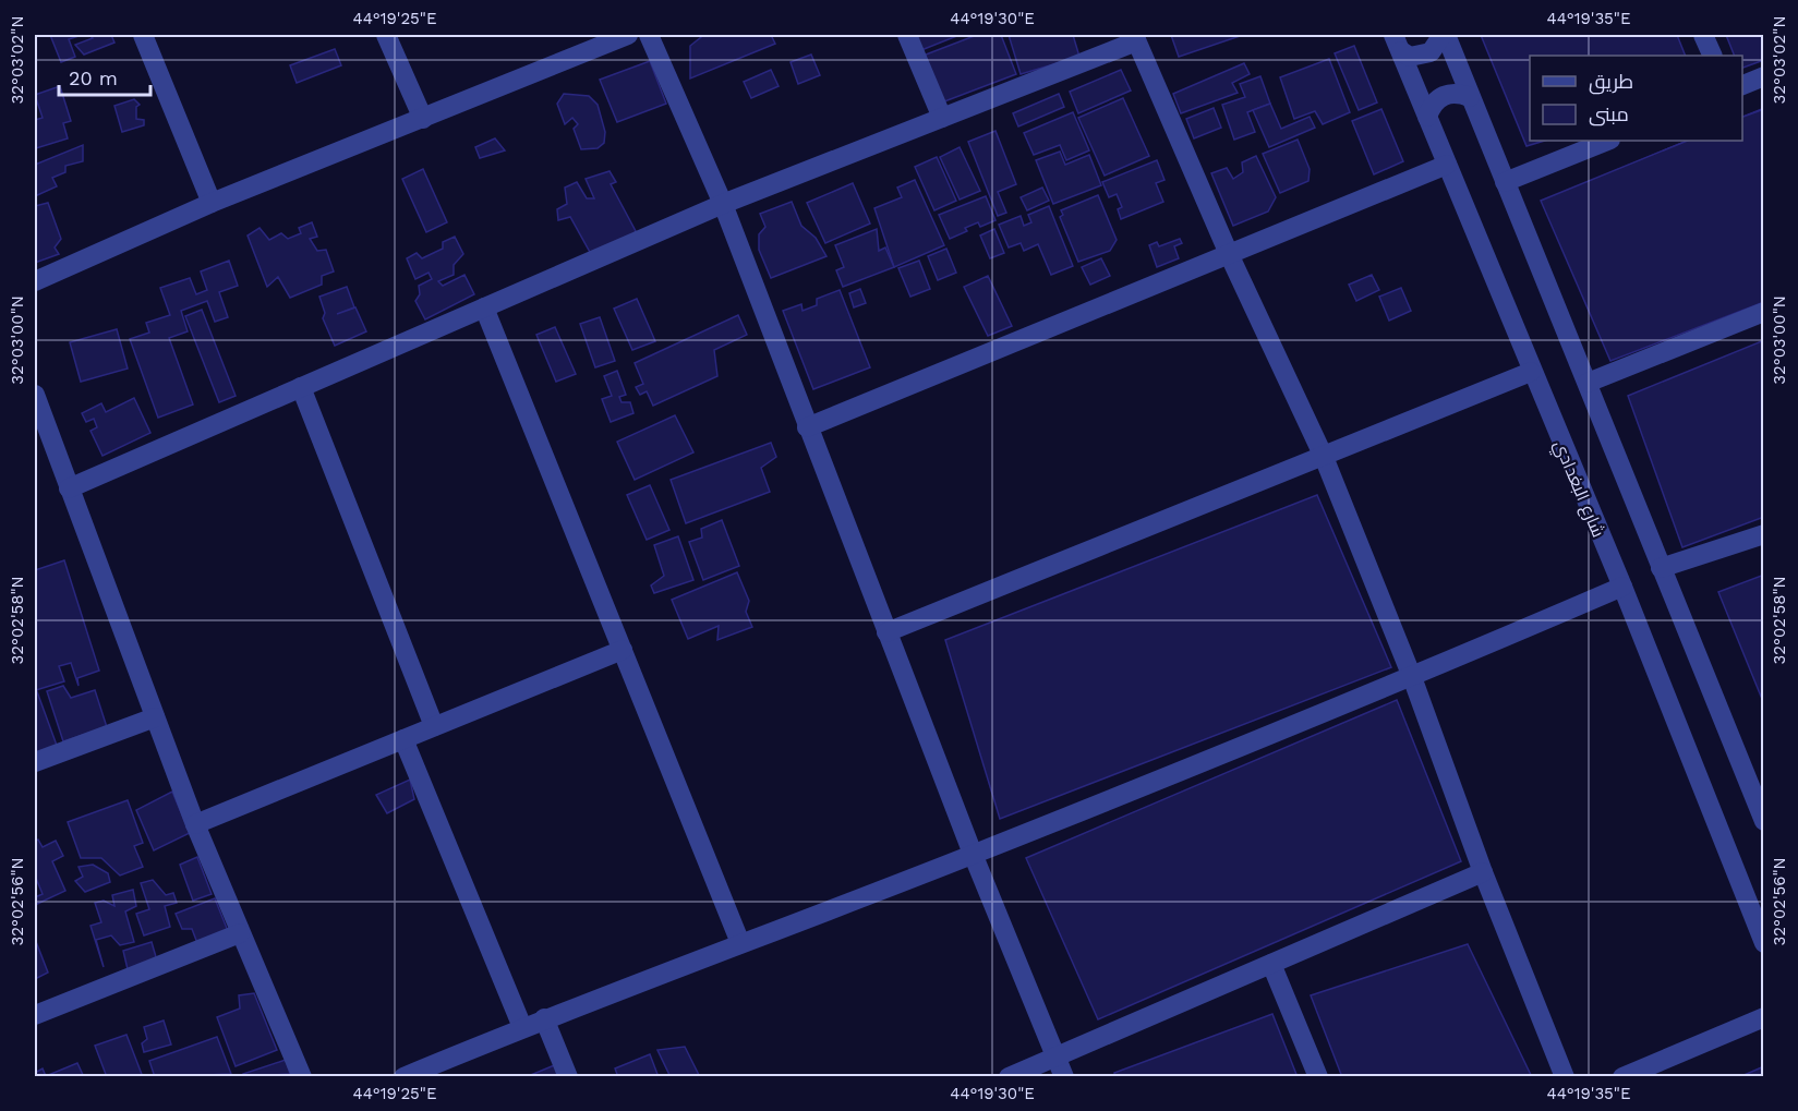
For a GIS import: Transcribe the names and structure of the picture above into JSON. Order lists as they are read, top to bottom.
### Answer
{
  "streets": {
    "street": ["شارع البغدادي"]
  },
  "legend": ["طريق", "مبنى"],
  "scale_bar": "20 m",
  "coordinates": [
    "44°19'25\"E",
    "44°19'30\"E",
    "44°19'35\"E",
    "32°03'02\"N",
    "32°03'00\"N",
    "32°02'58\"N",
    "32°02'56\"N"
  ]
}
